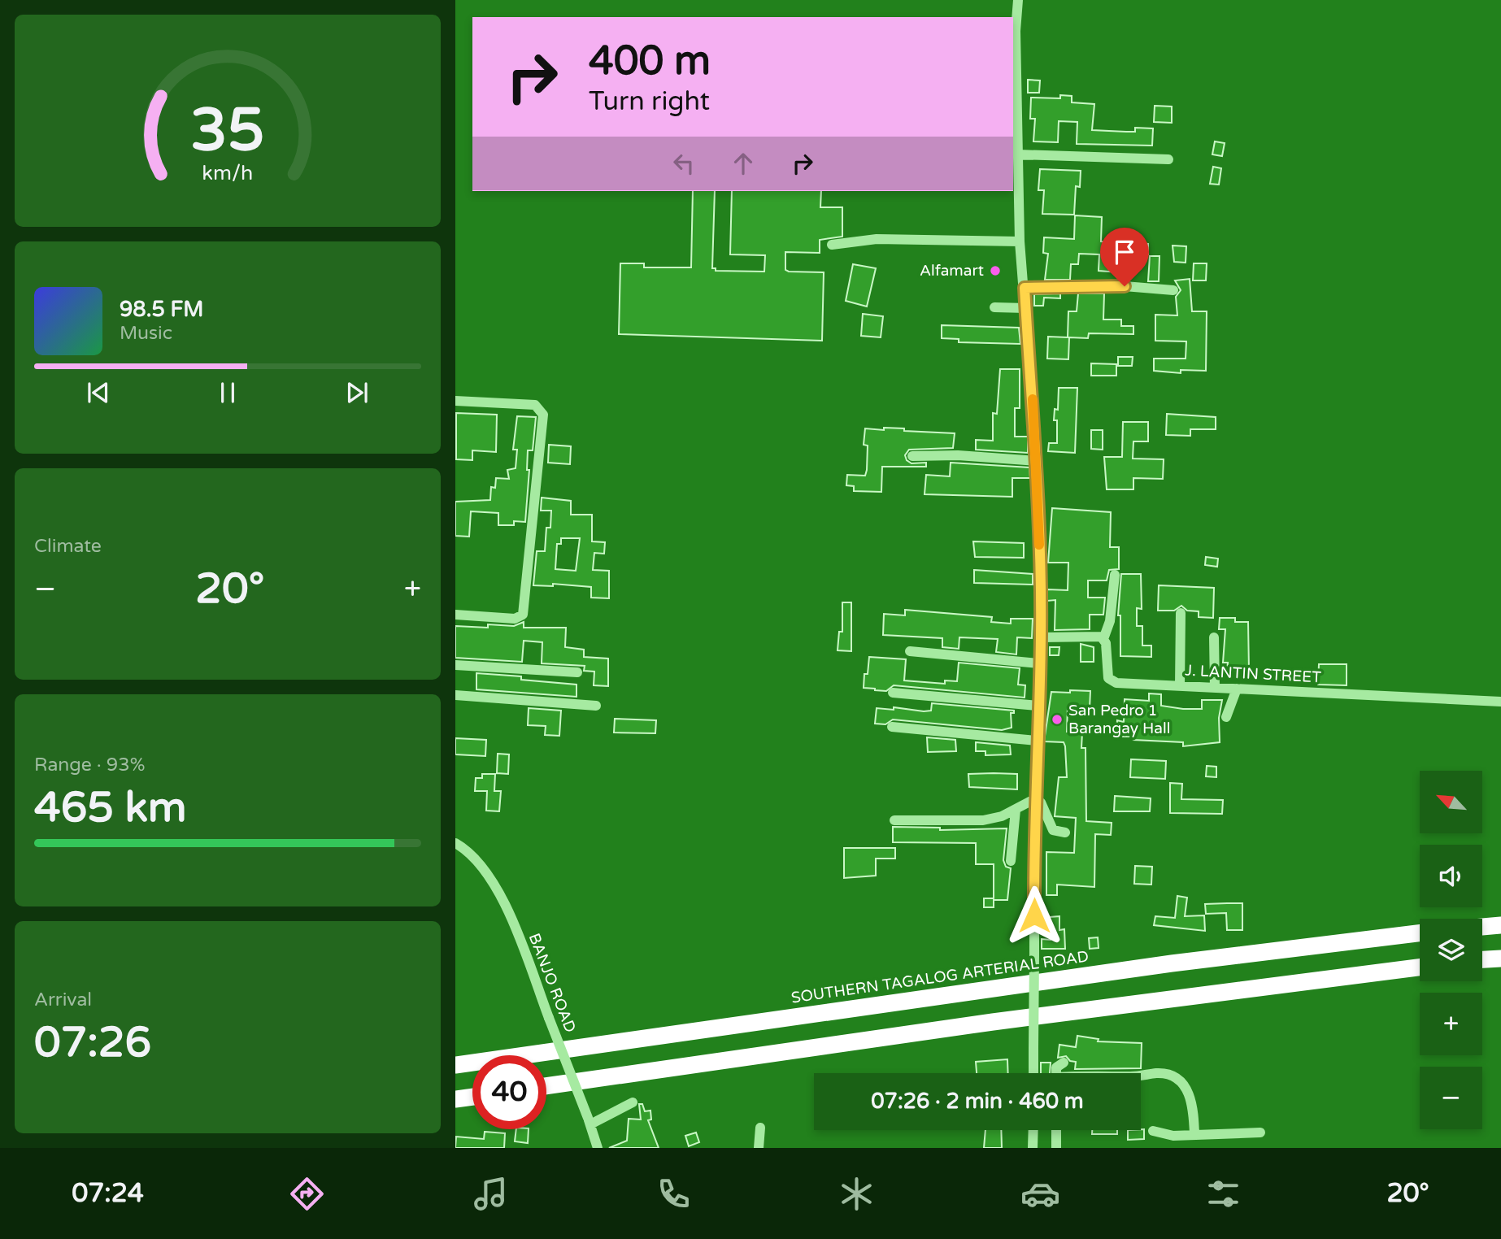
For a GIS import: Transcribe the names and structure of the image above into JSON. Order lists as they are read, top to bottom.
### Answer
{
  "streets": {
    "highway": ["SOUTHERN TAGALOG ARTERIAL ROAD"],
    "street": ["J. LANTIN STREET", "BANJO ROAD"]
  },
  "places": ["Alfamart", "San Pedro 1 Barangay Hall"],
  "north": "top left",
  "page": {
    "turn": ["400 m", "Turn right"],
    "song": ["98.5 FM", "Music"],
    "tile": [
      "Climate",
      ["Range · 93%", "465 km"],
      ["Arrival", "07:26"]
    ],
    "heat": ["−", "20°", "+"],
    "map_buttons": ["+", "−"],
    "limit": "40",
    "trip": "07:26 · 2 min · 460 m",
    "tabs": ["07:24", "20°"],
    "gauge": ["35", "km/h"]
  }
}
